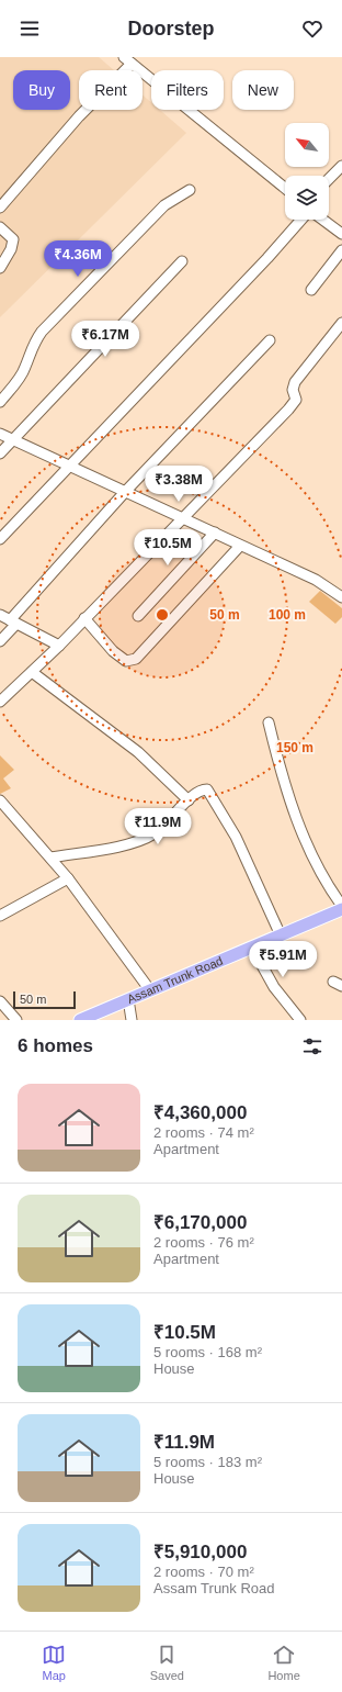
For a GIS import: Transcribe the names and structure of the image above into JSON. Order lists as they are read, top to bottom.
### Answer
{
  "streets": {
    "main road": ["Assam Trunk Road"]
  },
  "scale_bar": "50 m",
  "north": "top left",
  "page": {
    "header": "Doorstep",
    "chip": [
      "Buy",
      "Rent",
      "Filters",
      "New"
    ],
    "price": [
      "₹4.36M",
      "₹6.17M",
      "₹3.38M",
      "₹10.5M",
      "₹11.9M",
      "₹5.91M"
    ],
    "scale": "50 m",
    "heading": "6 homes",
    "list": [
      {
        "name": "₹4,360,000",
        "note": "2 rooms · 74 m² · Apartment"
      },
      {
        "name": "₹6,170,000",
        "note": "2 rooms · 76 m² · Apartment"
      },
      {
        "name": "₹10.5M",
        "note": "5 rooms · 168 m² · House"
      },
      {
        "name": "₹11.9M",
        "note": "5 rooms · 183 m² · House"
      },
      {
        "name": "₹5,910,000",
        "note": "2 rooms · 70 m² · Assam Trunk Road"
      }
    ],
    "tabs": ["Map", "Saved", "Home"]
  },
  "rings": ["50 m", "100 m", "150 m"]
}
